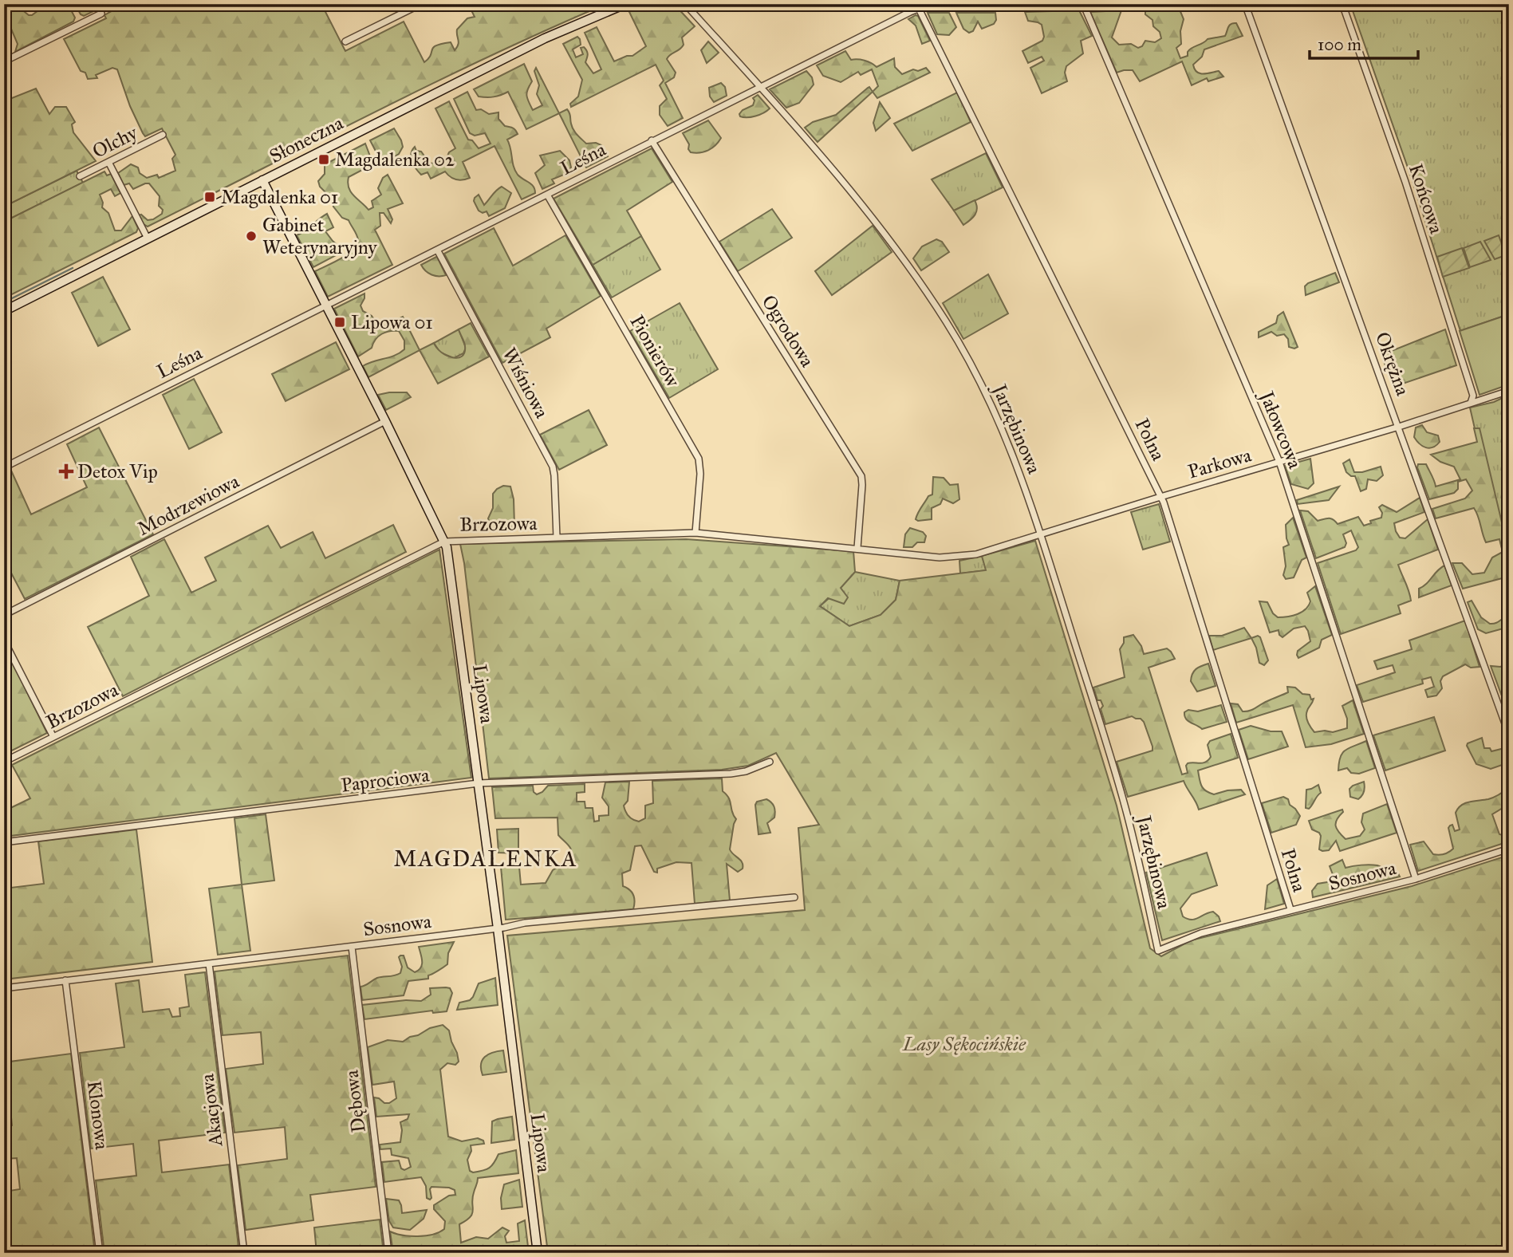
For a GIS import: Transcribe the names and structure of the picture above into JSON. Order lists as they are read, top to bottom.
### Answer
{
  "streets": {
    "street": [
      "Słoneczna",
      "Olchy",
      "Leśna",
      "Końcowa",
      "Ogrodowa",
      "Pionierów",
      "Okrężna",
      "Wiśniowa",
      "Jarzębinowa",
      "Jałowcowa",
      "Polna",
      "Parkowa",
      "Modrzewiowa",
      "Brzozowa",
      "Lipowa",
      "Paprociowa",
      "Sosnowa",
      "Dębowa",
      "Akacjowa",
      "Klonowa"
    ]
  },
  "crossings": [
    ["Słoneczna", "Lipowa"],
    ["Leśna", "Ogrodowa"],
    ["Leśna", "Pionierów"],
    ["Leśna", "Wiśniowa"],
    ["Leśna", "Jarzębinowa"],
    ["Leśna", "Jałowcowa"],
    ["Leśna", "Polna"],
    ["Leśna", "Lipowa"],
    ["Końcowa", "Parkowa"],
    ["Ogrodowa", "Brzozowa"],
    ["Pionierów", "Brzozowa"],
    ["Okrężna", "Parkowa"],
    ["Wiśniowa", "Brzozowa"],
    ["Jarzębinowa", "Parkowa"],
    ["Jarzębinowa", "Brzozowa"],
    ["Jarzębinowa", "Sosnowa"],
    ["Jałowcowa", "Parkowa"],
    ["Jałowcowa", "Sosnowa"],
    ["Polna", "Parkowa"],
    ["Polna", "Sosnowa"],
    ["Parkowa", "Brzozowa"],
    ["Modrzewiowa", "Lipowa"],
    ["Brzozowa", "Lipowa"],
    ["Lipowa", "Paprociowa"],
    ["Lipowa", "Sosnowa"],
    ["Sosnowa", "Dębowa"],
    ["Sosnowa", "Akacjowa"],
    ["Sosnowa", "Klonowa"]
  ],
  "districts": ["MAGDALENKA"],
  "parks": ["Lasy Sękocińskie"],
  "places": {
    "transit": ["Magdalenka 02", "Magdalenka 01", "Lipowa 01"],
    "other": ["Gabinet Weterynaryjny"],
    "health": ["Detox Vip"]
  },
  "scale_bar": "100 m"
}
